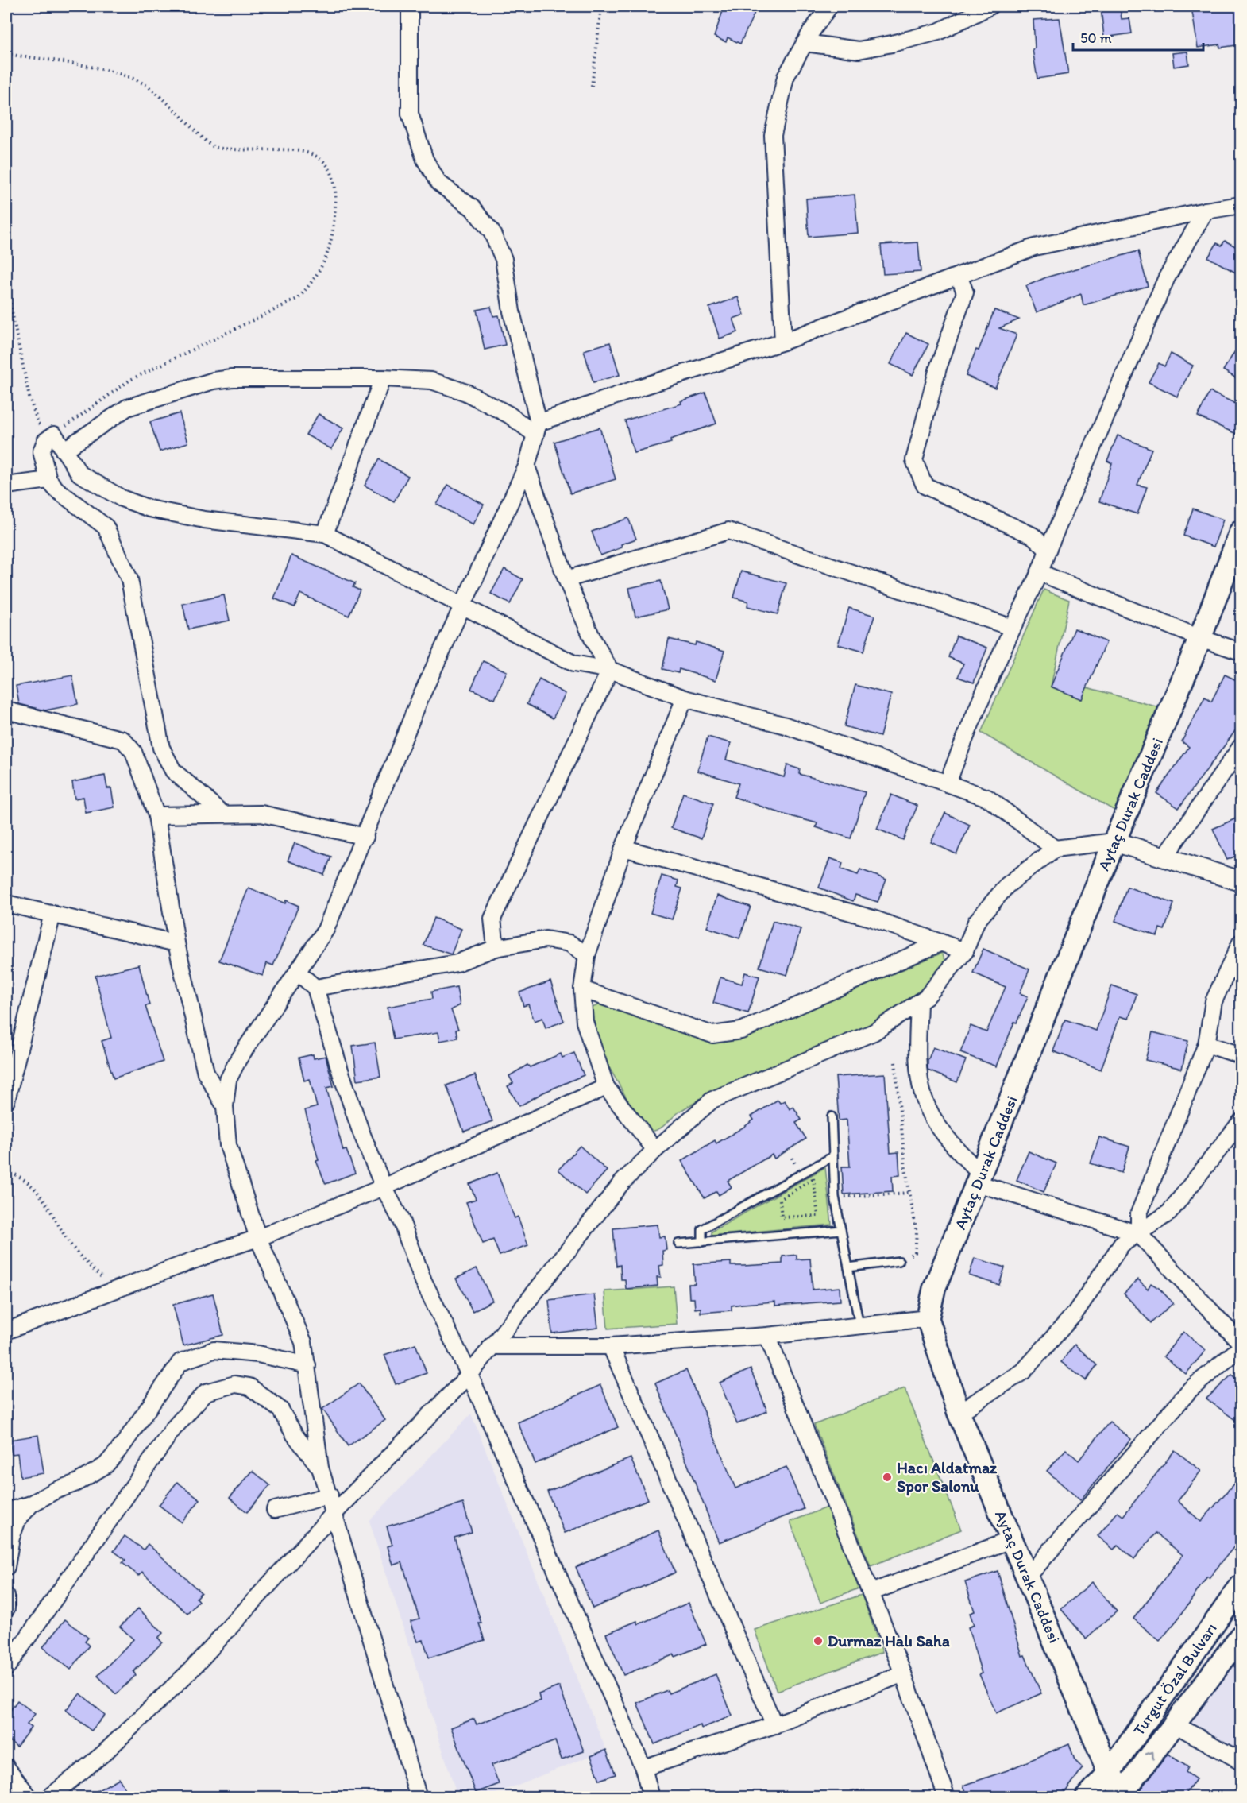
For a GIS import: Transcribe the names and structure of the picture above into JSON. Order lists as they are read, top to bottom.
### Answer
{
  "streets": {
    "main road": ["Aytaç Durak Caddesi", "Turgut Özal Bulvarı"]
  },
  "crossings": [
    ["Aytaç Durak Caddesi", "Turgut Özal Bulvarı"]
  ],
  "places": ["Hacı Aldatmaz Spor Salonu", "Durmaz Halı Saha"],
  "scale_bar": "50 m"
}
